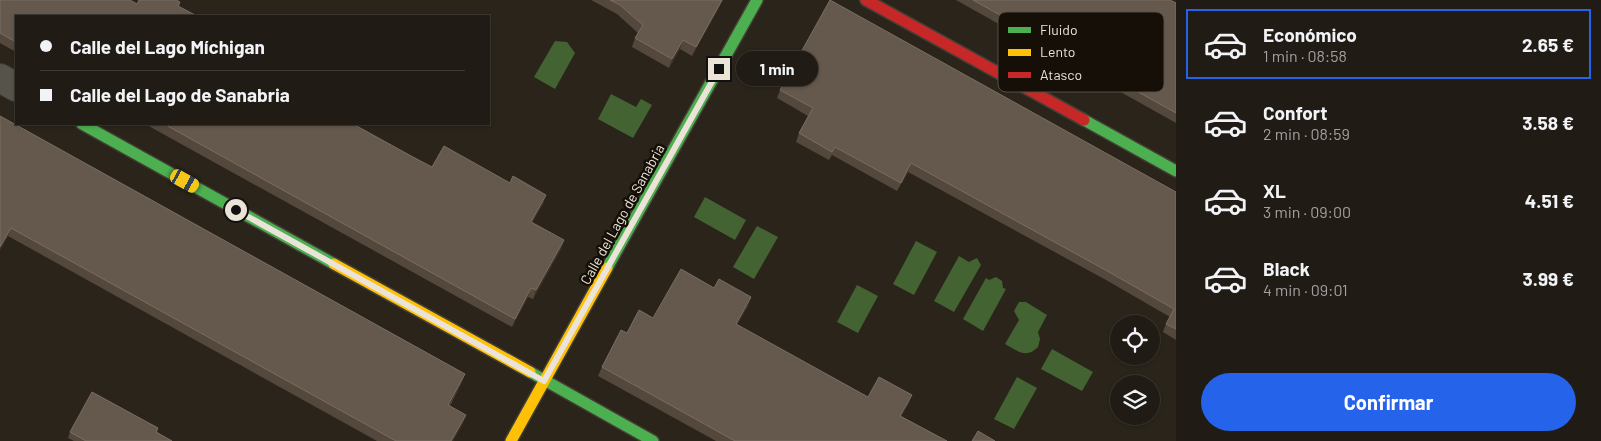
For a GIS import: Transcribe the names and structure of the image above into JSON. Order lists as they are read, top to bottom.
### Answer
{
  "streets": {
    "street": ["Calle del Lago de Sanabria"]
  },
  "legend": ["Fluido", "Lento", "Atasco"],
  "page": {
    "list": [
      {
        "name": "Económico",
        "note": "1 min · 08:58",
        "value": "2.65 €"
      },
      {
        "name": "Confort",
        "note": "2 min · 08:59",
        "value": "3.58 €"
      },
      {
        "name": "XL",
        "note": "3 min · 09:00",
        "value": "4.51 €"
      },
      {
        "name": "Black",
        "note": "4 min · 09:01",
        "value": "3.99 €"
      }
    ],
    "banner": ["Calle del Lago Míchigan", "Calle del Lago de Sanabria"],
    "bubble": "1 min",
    "buttons": "Confirmar"
  }
}
